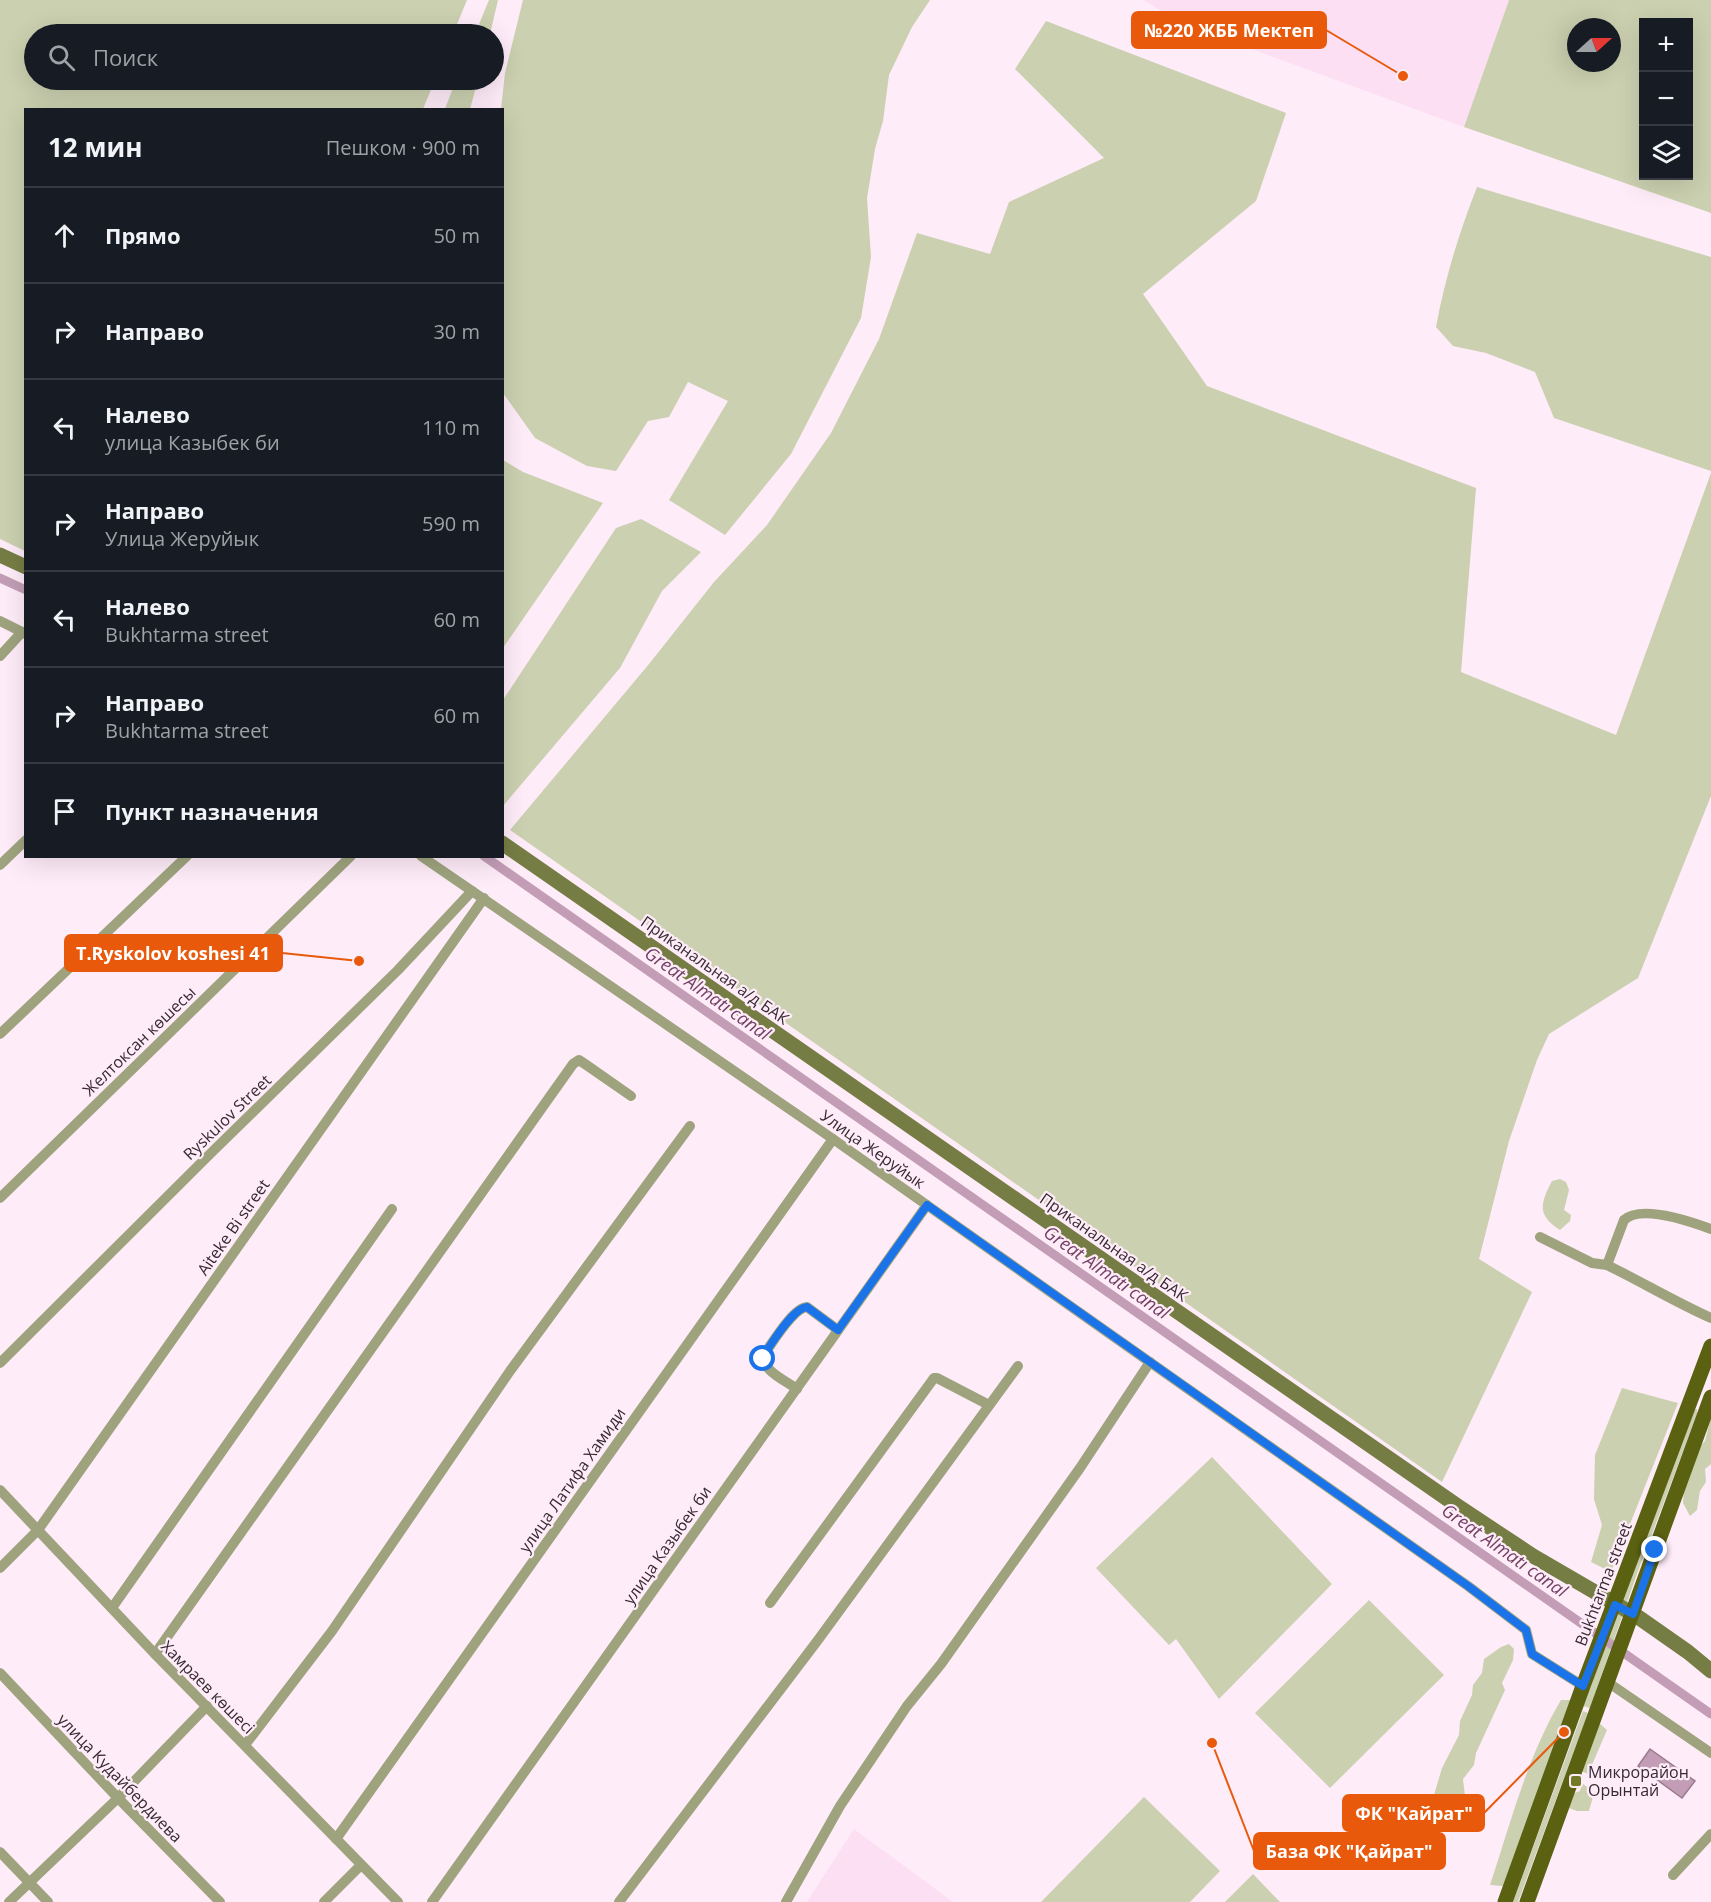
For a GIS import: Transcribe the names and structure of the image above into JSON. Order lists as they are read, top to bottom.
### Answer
{
  "streets": {
    "main road": ["Bukhtarma street"],
    "street": [
      "Приканальная а/д БАК",
      "Желтоксан көшесы",
      "Ryskulov Street",
      "Улица Жеруйык",
      "Aiteke Bi street",
      "улица Латифа Хамиди",
      "улица Казыбек би",
      "Хамраев көшесі",
      "улица Кудайбердиева"
    ]
  },
  "crossings": [
    ["Приканальная а/д БАК", "Bukhtarma street"],
    ["Улица Жеруйык", "Aiteke Bi street"],
    ["Улица Жеруйык", "улица Латифа Хамиди"],
    ["Улица Жеруйык", "улица Казыбек би"],
    ["Улица Жеруйык", "Bukhtarma street"],
    ["Aiteke Bi street", "Хамраев көшесі"],
    ["улица Латифа Хамиди", "Хамраев көшесі"]
  ],
  "water": ["Great Almatı canal"],
  "places": {
    "other": [
      "№220 ЖББ Мектеп",
      "T.Ryskolov koshesi 41",
      "ФК \"Кайрат\"",
      "База ФК \"Қайрат\""
    ],
    "transit": ["Микрорайон Орынтай"]
  },
  "north": "right",
  "page": {
    "map_buttons": ["+", "−"],
    "search": "Поиск",
    "heading": ["12 мин", "Пешком · 900 m"],
    "list": [
      ["Прямо", "50 m"],
      ["Направо", "30 m"],
      ["Налево", "улица Казыбек би", "110 m"],
      ["Направо", "Улица Жеруйык", "590 m"],
      ["Налево", "Bukhtarma street", "60 m"],
      ["Направо", "Bukhtarma street", "60 m"],
      "Пункт назначения"
    ]
  }
}
